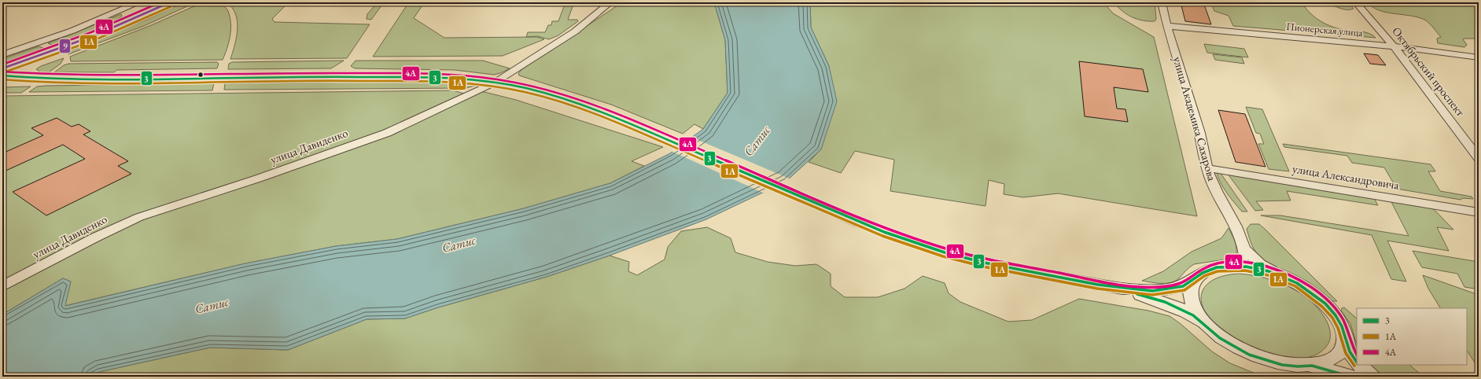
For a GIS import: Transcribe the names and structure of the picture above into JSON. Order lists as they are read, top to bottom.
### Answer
{
  "streets": {
    "street": [
      "Пионерская улица",
      "Октябрьский проспект",
      "улица Академика Сахарова",
      "улица Давиденко",
      "улица Александровича"
    ]
  },
  "crossings": [
    ["Пионерская улица", "Октябрьский проспект"],
    ["Пионерская улица", "улица Академика Сахарова"],
    ["улица Академика Сахарова", "улица Александровича"]
  ],
  "water": ["Сатис"],
  "lines": [
    "transit line 4А",
    "transit line 9",
    "transit line 1А",
    "transit line 3"
  ],
  "legend": ["3", "1А", "4А"]
}
